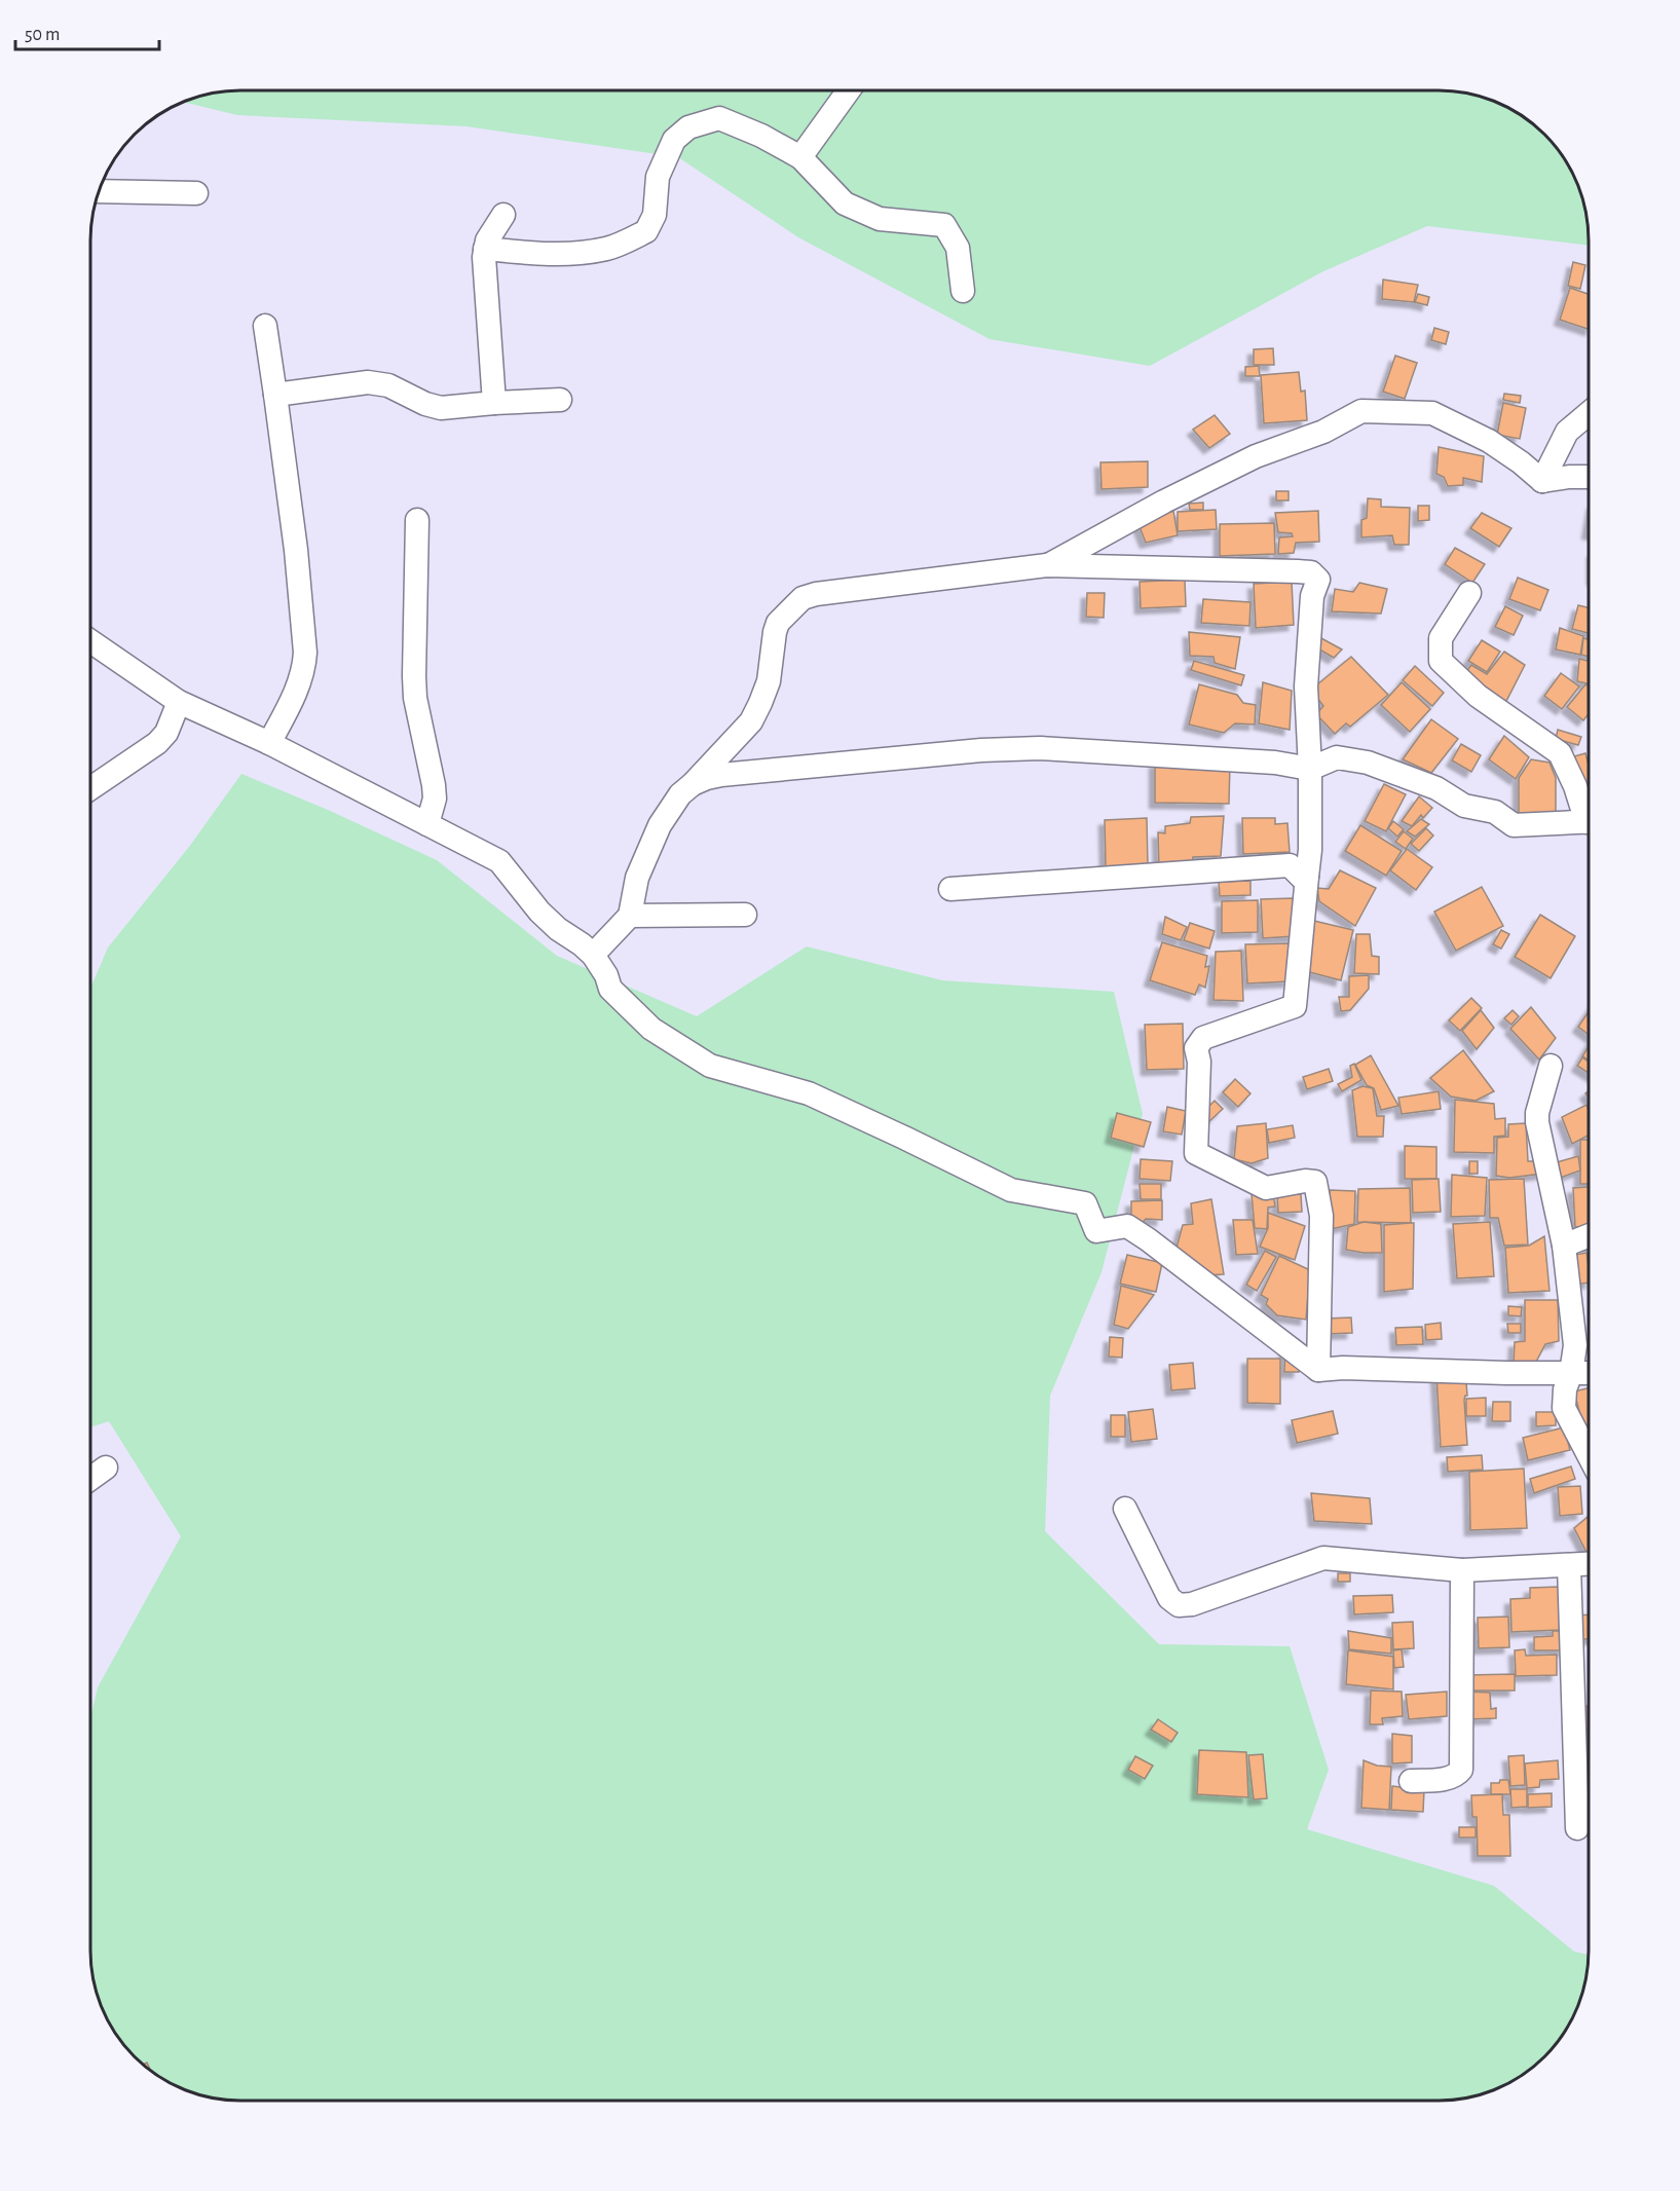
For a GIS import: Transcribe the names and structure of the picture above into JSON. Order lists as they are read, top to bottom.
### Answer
{
  "scale_bar": "50 m"
}
